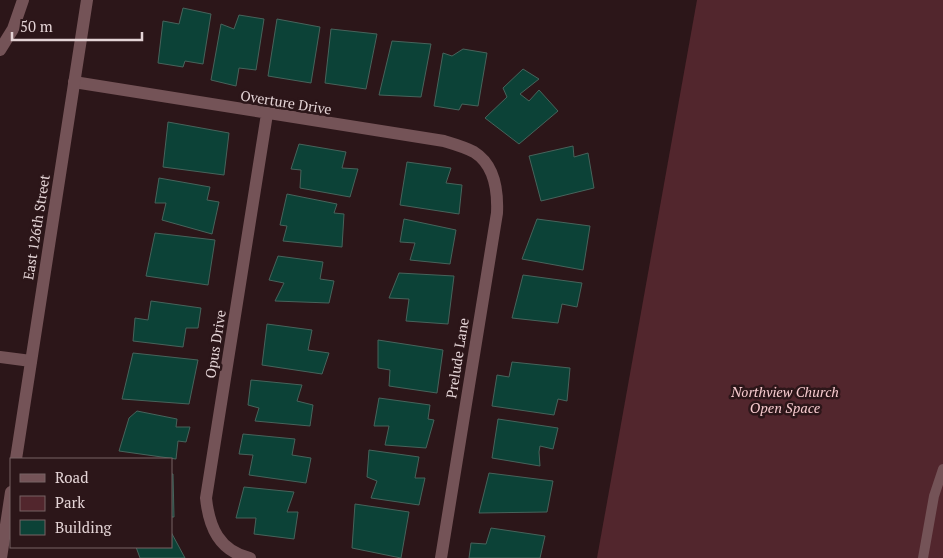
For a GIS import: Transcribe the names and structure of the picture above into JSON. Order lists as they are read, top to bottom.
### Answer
{
  "streets": {
    "street": [
      "Overture Drive",
      "East 126th Street",
      "Opus Drive",
      "Prelude Lane"
    ]
  },
  "crossings": [
    ["Overture Drive", "East 126th Street"],
    ["Overture Drive", "Opus Drive"],
    ["Overture Drive", "Prelude Lane"]
  ],
  "parks": ["Northview Church Open Space"],
  "legend": ["Road", "Park", "Building"],
  "scale_bar": "50 m"
}
